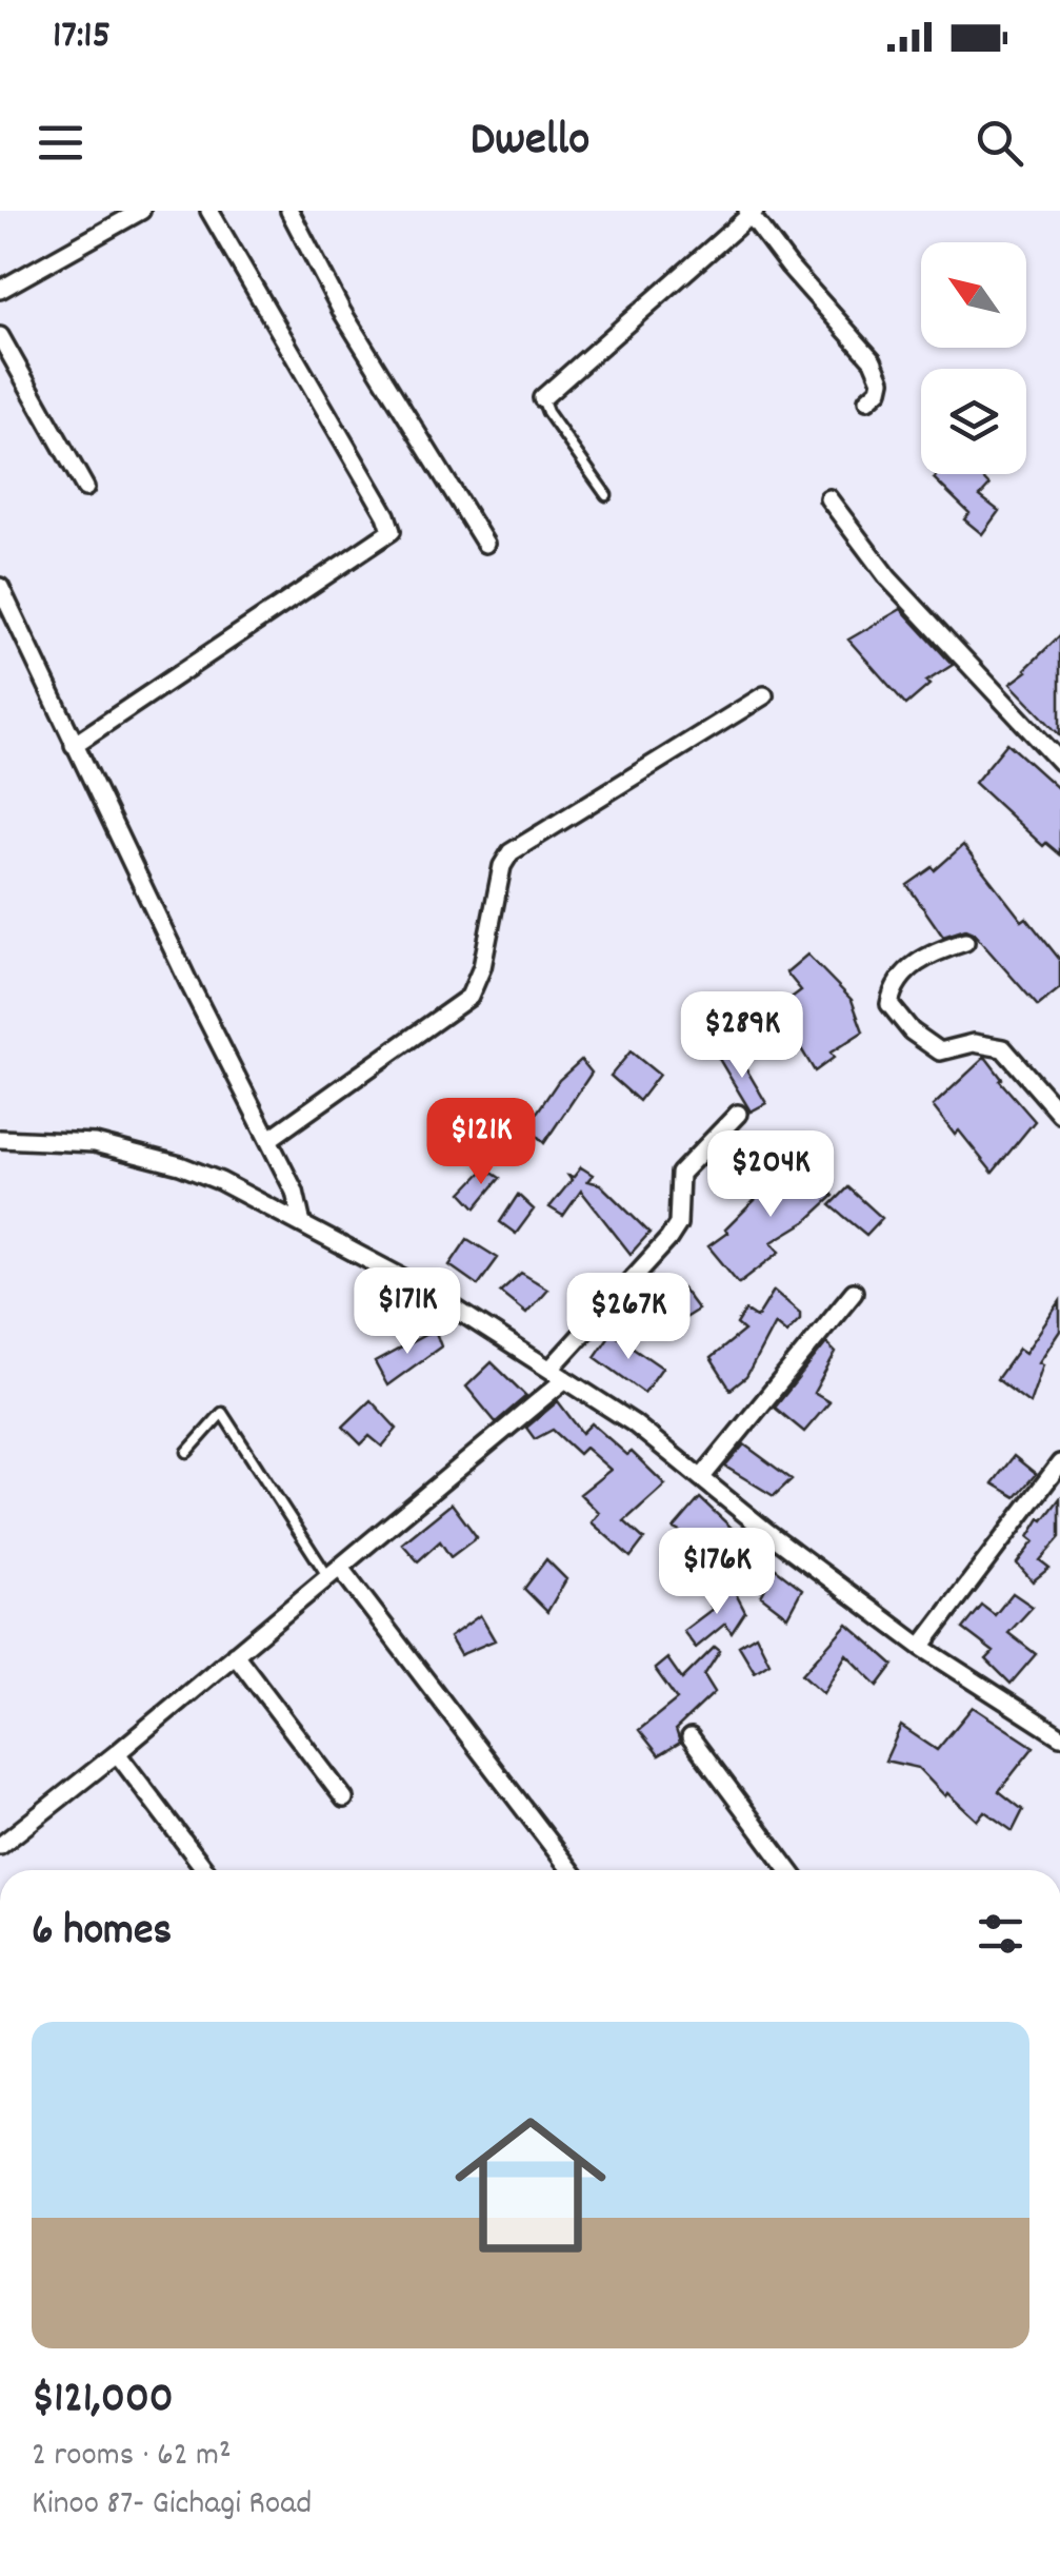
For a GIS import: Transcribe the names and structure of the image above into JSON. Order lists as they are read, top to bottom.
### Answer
{
  "north": "top left",
  "page": {
    "status": "17:15",
    "header": "Dwello",
    "price": [
      "$289K",
      "$121K",
      "$204K",
      "$171K",
      "$267K",
      "$176K"
    ],
    "heading": "6 homes",
    "list": [
      {
        "name": "$121,000",
        "note": "2 rooms · 62 m² · Kinoo 87- Gichagi Road"
      }
    ]
  }
}
